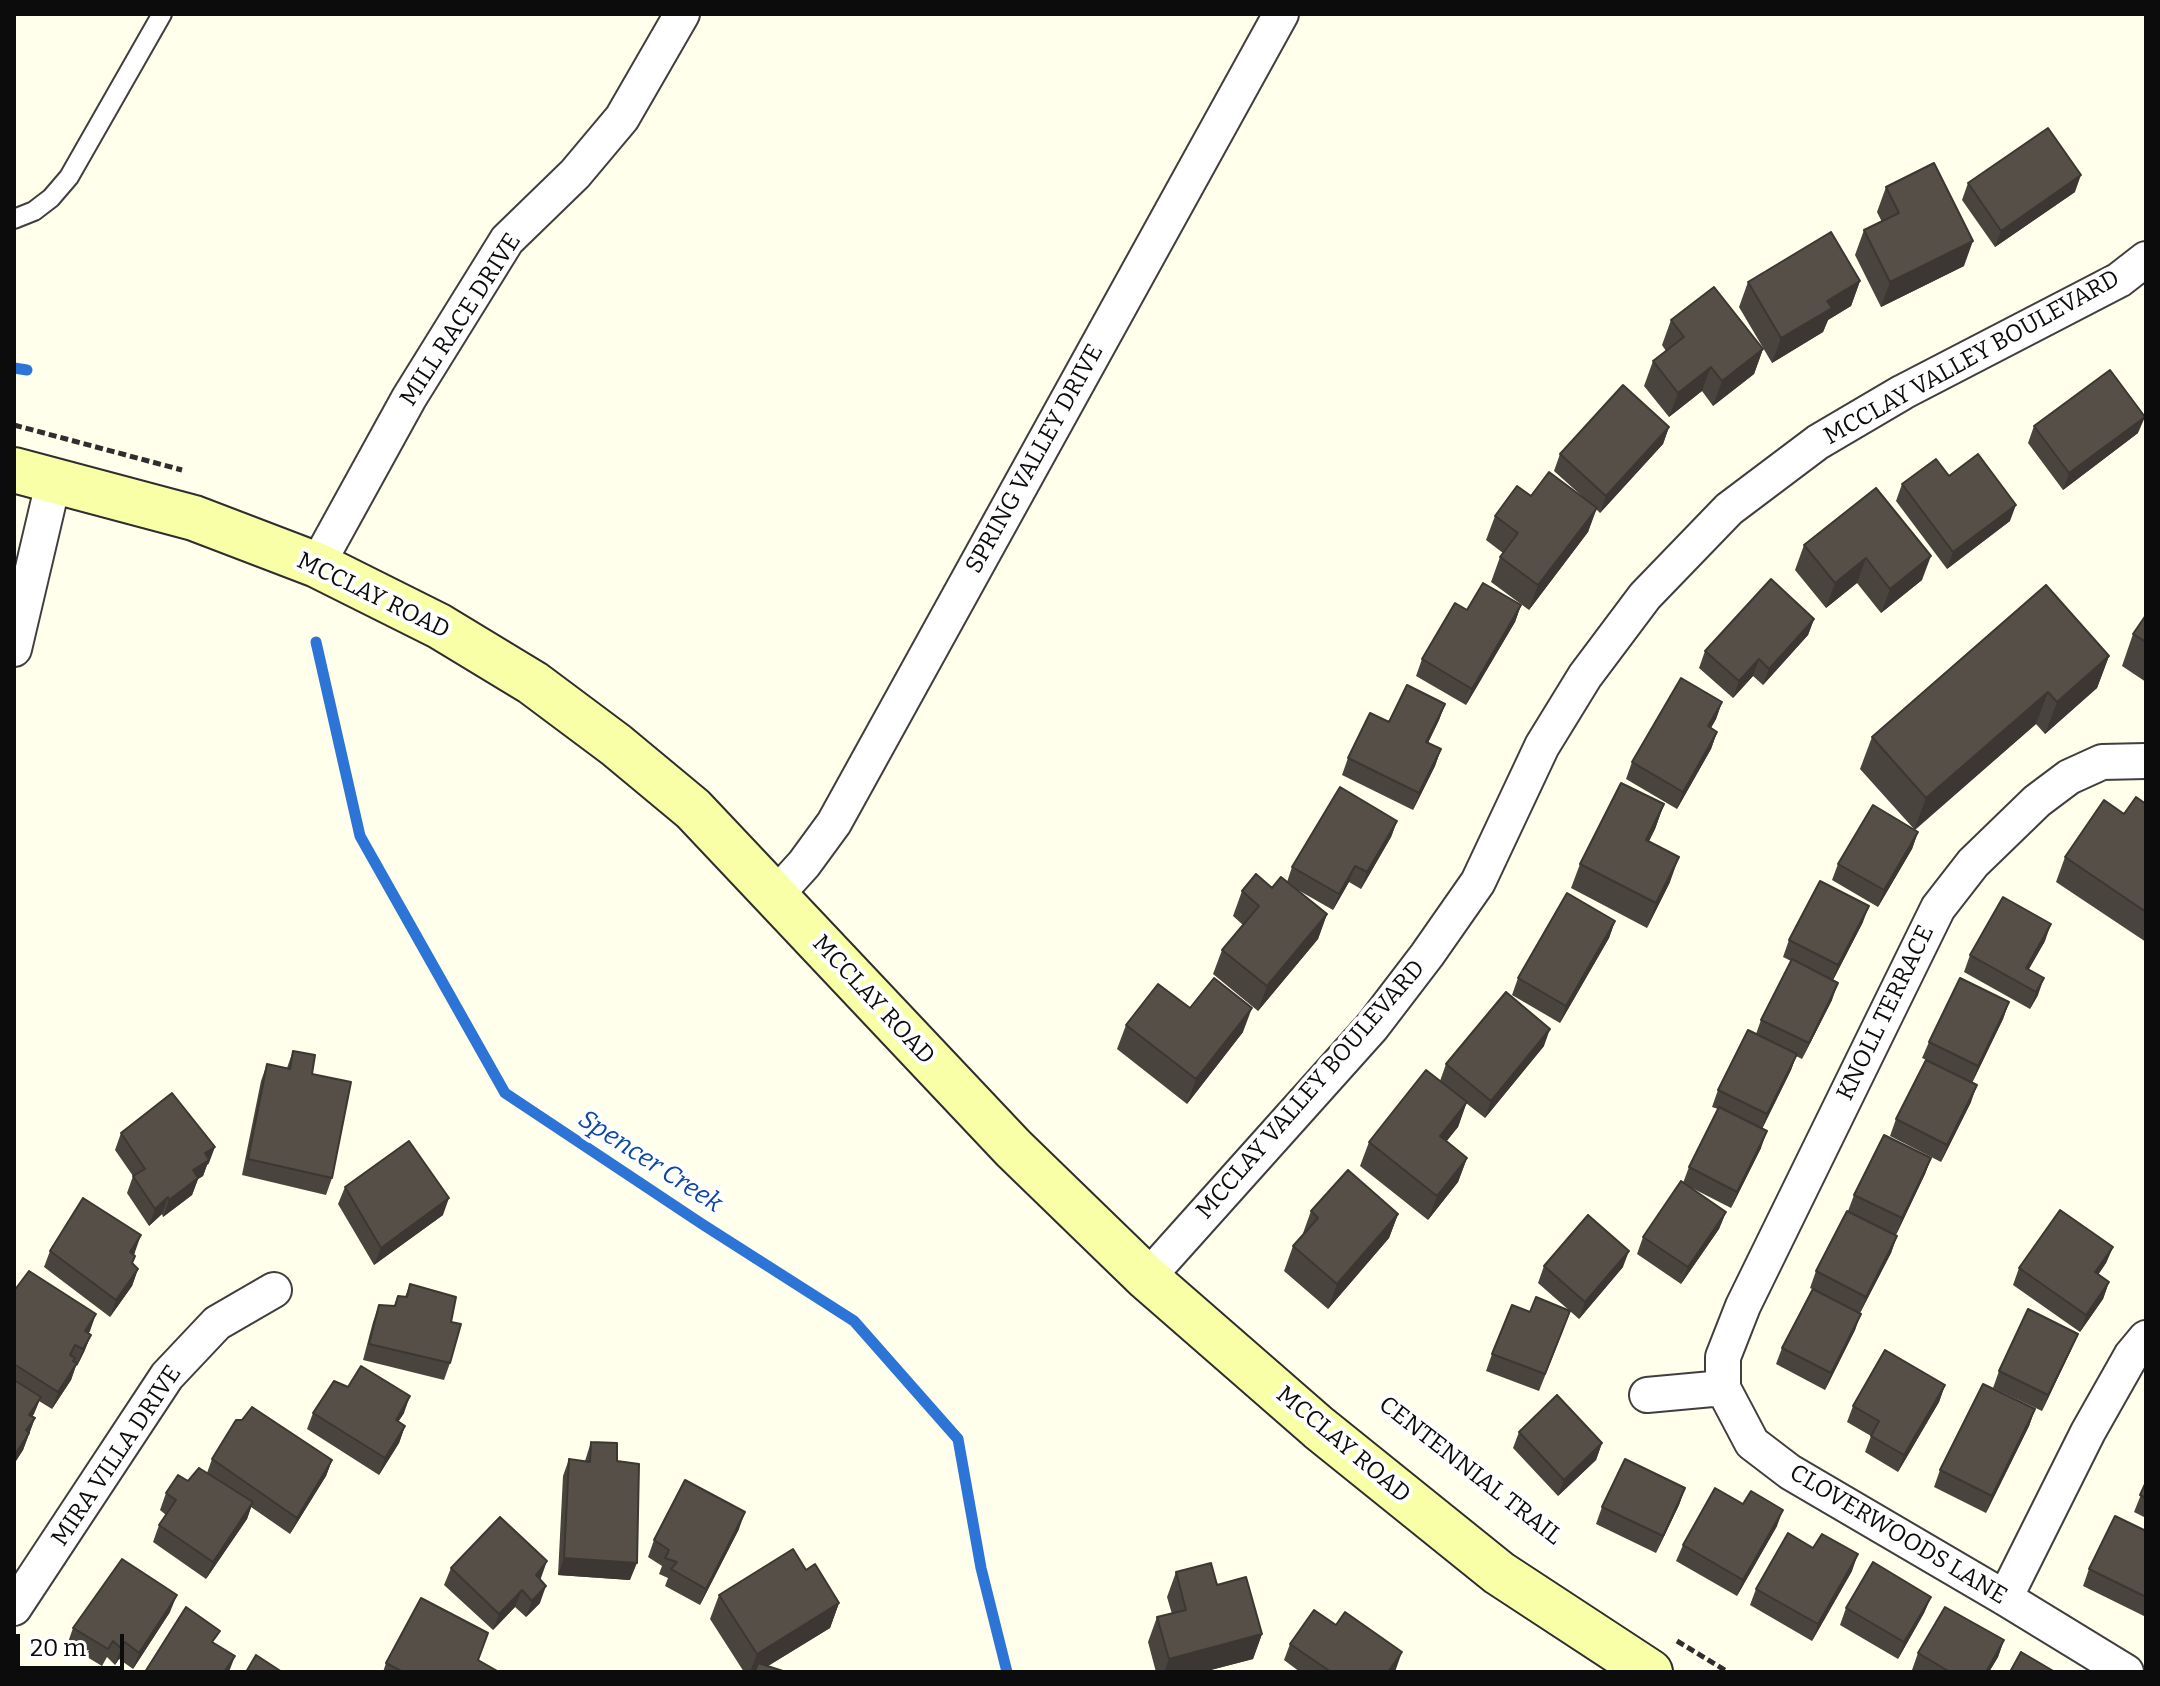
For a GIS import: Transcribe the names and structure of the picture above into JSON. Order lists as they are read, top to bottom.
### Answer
{
  "streets": {
    "main road": ["MCCLAY ROAD"],
    "street": [
      "MILL RACE DRIVE",
      "MCCLAY VALLEY BOULEVARD",
      "SPRING VALLEY DRIVE",
      "KNOLL TERRACE",
      "MIRA VILLA DRIVE",
      "CLOVERWOODS LANE"
    ]
  },
  "crossings": [
    ["MILL RACE DRIVE", "MCCLAY ROAD"],
    ["MCCLAY VALLEY BOULEVARD", "MCCLAY ROAD"],
    ["SPRING VALLEY DRIVE", "MCCLAY ROAD"],
    ["KNOLL TERRACE", "CLOVERWOODS LANE"]
  ],
  "water": ["Spencer Creek"],
  "scale_bar": "20 m"
}
